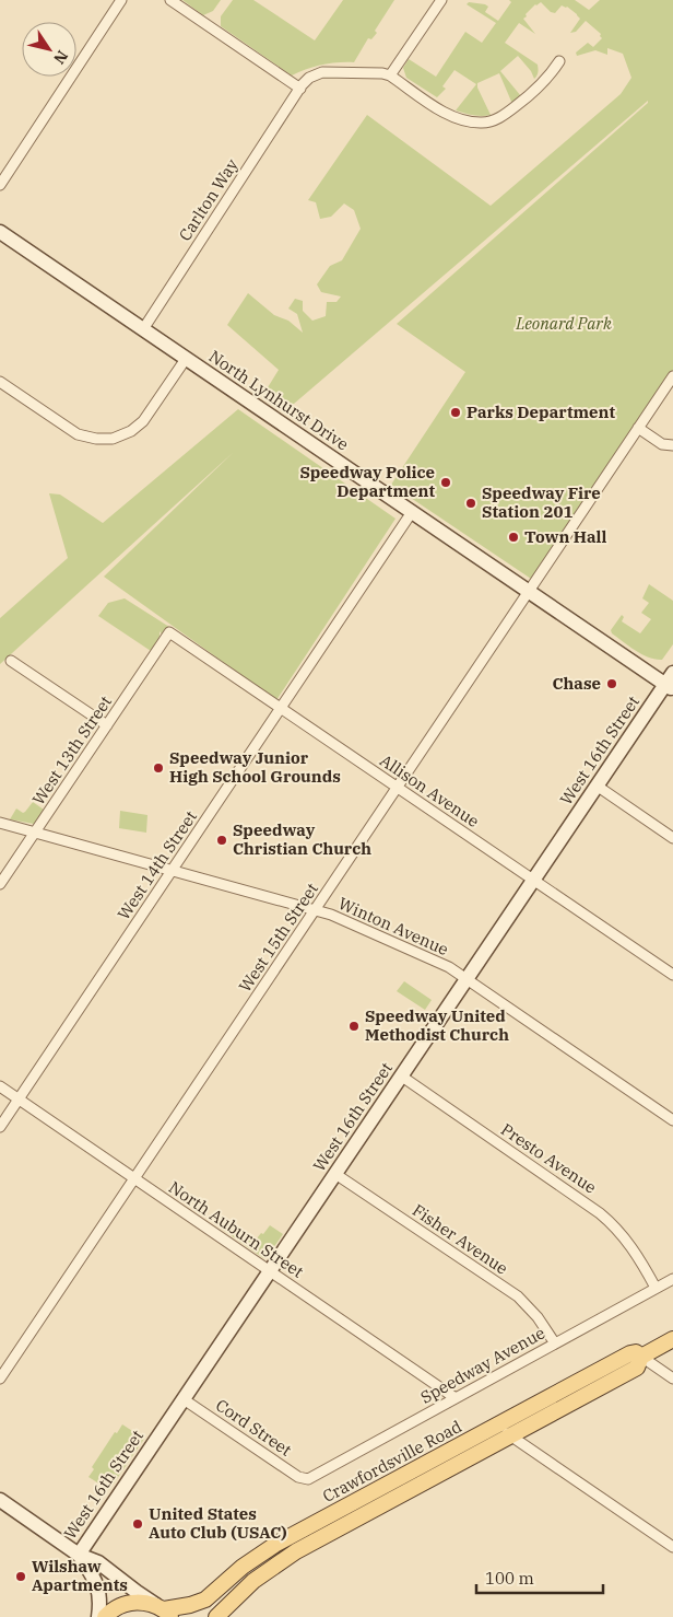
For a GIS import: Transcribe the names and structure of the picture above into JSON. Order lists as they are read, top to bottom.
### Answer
{
  "streets": {
    "main road": ["Crawfordsville Road"],
    "street": [
      "Carlton Way",
      "North Lynhurst Drive",
      "West 13th Street",
      "West 16th Street",
      "Allison Avenue",
      "West 14th Street",
      "Winton Avenue",
      "West 15th Street",
      "Presto Avenue",
      "North Auburn Street",
      "Fisher Avenue",
      "Speedway Avenue",
      "Cord Street"
    ]
  },
  "crossings": [
    ["Carlton Way", "North Lynhurst Drive"],
    ["North Lynhurst Drive", "West 16th Street"],
    ["North Lynhurst Drive", "West 14th Street"],
    ["North Lynhurst Drive", "West 15th Street"],
    ["West 13th Street", "Allison Avenue"],
    ["West 13th Street", "Winton Avenue"],
    ["West 16th Street", "Allison Avenue"],
    ["West 16th Street", "Winton Avenue"],
    ["West 16th Street", "Presto Avenue"],
    ["West 16th Street", "North Auburn Street"],
    ["West 16th Street", "Fisher Avenue"],
    ["West 16th Street", "Cord Street"],
    ["Allison Avenue", "West 14th Street"],
    ["Allison Avenue", "West 15th Street"],
    ["West 14th Street", "Winton Avenue"],
    ["West 14th Street", "North Auburn Street"],
    ["Winton Avenue", "West 15th Street"],
    ["West 15th Street", "North Auburn Street"],
    ["Presto Avenue", "Speedway Avenue"],
    ["North Auburn Street", "Speedway Avenue"],
    ["Fisher Avenue", "Speedway Avenue"],
    ["Speedway Avenue", "Cord Street"]
  ],
  "parks": ["Leonard Park"],
  "places": [
    "Parks Department",
    "Speedway Police Department",
    "Speedway Fire Station 201",
    "Town Hall",
    "Chase",
    "Speedway Junior High School Grounds",
    "Speedway Christian Church",
    "Speedway United Methodist Church",
    "United States Auto Club (USAC)",
    "Wilshaw Apartments"
  ],
  "scale_bar": "100 m",
  "north": "bottom right"
}
